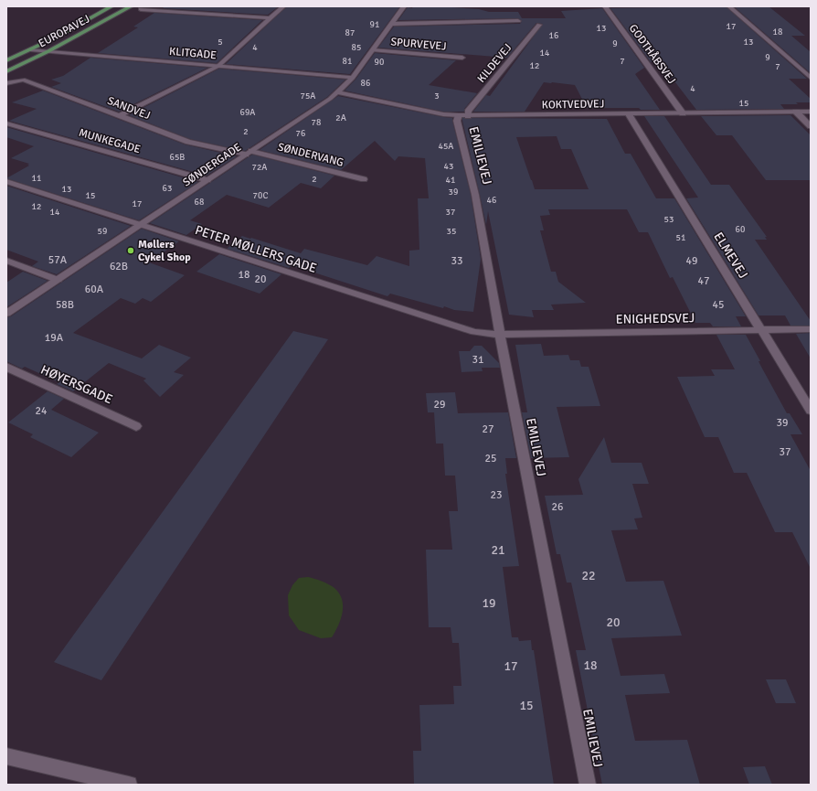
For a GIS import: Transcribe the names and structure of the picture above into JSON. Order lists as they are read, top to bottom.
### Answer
{
  "streets": {
    "main road": ["EUROPAVEJ"],
    "street": [
      "SPURVEVEJ",
      "KLITGADE",
      "GODTHÅBSVEJ",
      "KILDEVEJ",
      "KOKTVEDVEJ",
      "SANDVEJ",
      "MUNKEGADE",
      "SØNDERVANG",
      "EMILIEVEJ",
      "SØNDERGADE",
      "PETER MØLLERS GADE",
      "ELMEVEJ",
      "ENIGHEDSVEJ",
      "HØYERSGADE"
    ]
  },
  "crossings": [
    ["EUROPAVEJ", "KLITGADE"],
    ["SPURVEVEJ", "SØNDERGADE"],
    ["KLITGADE", "SØNDERGADE"],
    ["GODTHÅBSVEJ", "KOKTVEDVEJ"],
    ["KILDEVEJ", "KOKTVEDVEJ"],
    ["KILDEVEJ", "EMILIEVEJ"],
    ["KOKTVEDVEJ", "EMILIEVEJ"],
    ["KOKTVEDVEJ", "SØNDERGADE"],
    ["KOKTVEDVEJ", "ELMEVEJ"],
    ["SANDVEJ", "SØNDERVANG"],
    ["SANDVEJ", "SØNDERGADE"],
    ["MUNKEGADE", "SØNDERGADE"],
    ["SØNDERVANG", "SØNDERGADE"],
    ["EMILIEVEJ", "PETER MØLLERS GADE"],
    ["EMILIEVEJ", "ENIGHEDSVEJ"],
    ["SØNDERGADE", "PETER MØLLERS GADE"],
    ["PETER MØLLERS GADE", "ENIGHEDSVEJ"],
    ["ELMEVEJ", "ENIGHEDSVEJ"]
  ],
  "places": ["Møllers Cykel Shop"],
  "house_numbers": [
    "91",
    "17",
    "13",
    "18",
    "87",
    "16",
    "5",
    "13",
    "9",
    "4",
    "85",
    "14",
    "9",
    "81",
    "7",
    "90",
    "12",
    "7",
    "86",
    "4",
    "75A",
    "3",
    "15",
    "69A",
    "2A",
    "78",
    "2",
    "76",
    "45A",
    "65B",
    "43",
    "72A",
    "11",
    "2",
    "41",
    "63",
    "13",
    "39",
    "15",
    "70C",
    "46",
    "68",
    "17",
    "12",
    "14",
    "37",
    "53",
    "60",
    "59",
    "35",
    "51",
    "57A",
    "33",
    "49",
    "62B",
    "18",
    "20",
    "47",
    "60A",
    "58B",
    "45",
    "19A",
    "31",
    "29",
    "24",
    "39",
    "27",
    "37",
    "25",
    "23",
    "26",
    "21",
    "22",
    "19",
    "20",
    "18",
    "17",
    "15"
  ]
}
